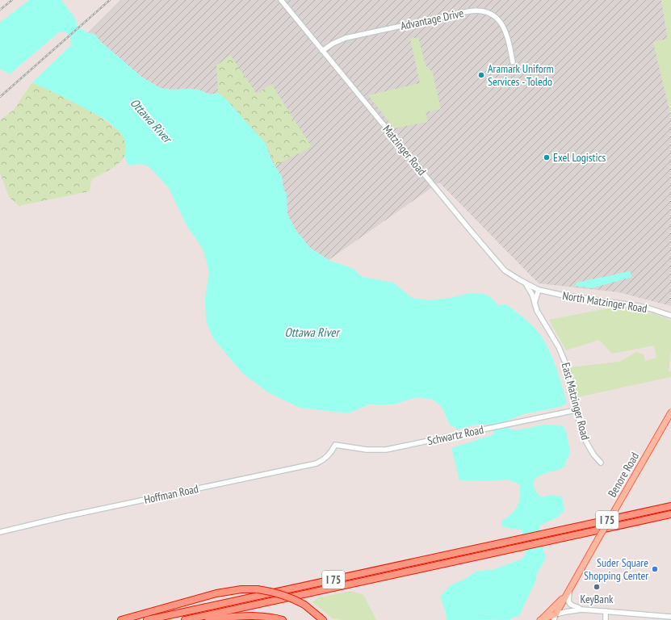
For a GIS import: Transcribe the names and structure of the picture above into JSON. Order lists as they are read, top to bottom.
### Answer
{
  "streets": {
    "highway": ["I 75"],
    "main road": ["Benore Road"],
    "street": [
      "Advantage Drive",
      "Matzinger Road",
      "North Matzinger Road",
      "East Matzinger Road",
      "Schwartz Road",
      "Hoffman Road"
    ]
  },
  "crossings": [
    ["Advantage Drive", "Matzinger Road"],
    ["Matzinger Road", "North Matzinger Road"],
    ["Matzinger Road", "East Matzinger Road"],
    ["East Matzinger Road", "Schwartz Road"],
    ["Schwartz Road", "Hoffman Road"]
  ],
  "water": ["Ottawa River"],
  "places": [
    "Aramark Uniform Services - Toledo",
    "Exel Logistics",
    "Suder Square Shopping Center",
    "KeyBank"
  ]
}
